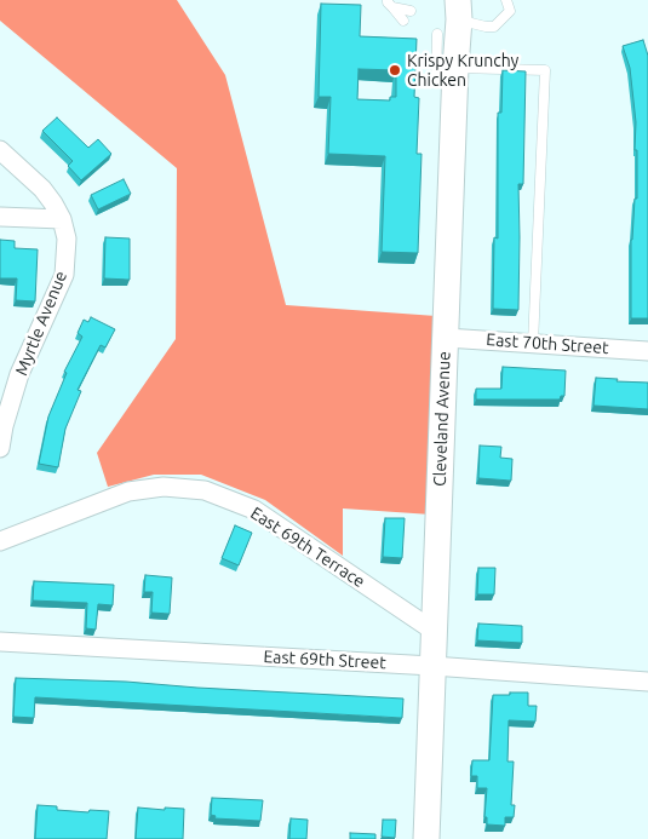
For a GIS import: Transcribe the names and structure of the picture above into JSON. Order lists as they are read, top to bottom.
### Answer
{
  "streets": {
    "main road": ["Cleveland Avenue"],
    "street": [
      "Myrtle Avenue",
      "East 70th Street",
      "East 69th Terrace",
      "East 69th Street"
    ]
  },
  "crossings": [
    ["East 70th Street", "Cleveland Avenue"],
    ["Cleveland Avenue", "East 69th Terrace"],
    ["Cleveland Avenue", "East 69th Street"]
  ],
  "places": ["Krispy Krunchy Chicken"]
}
